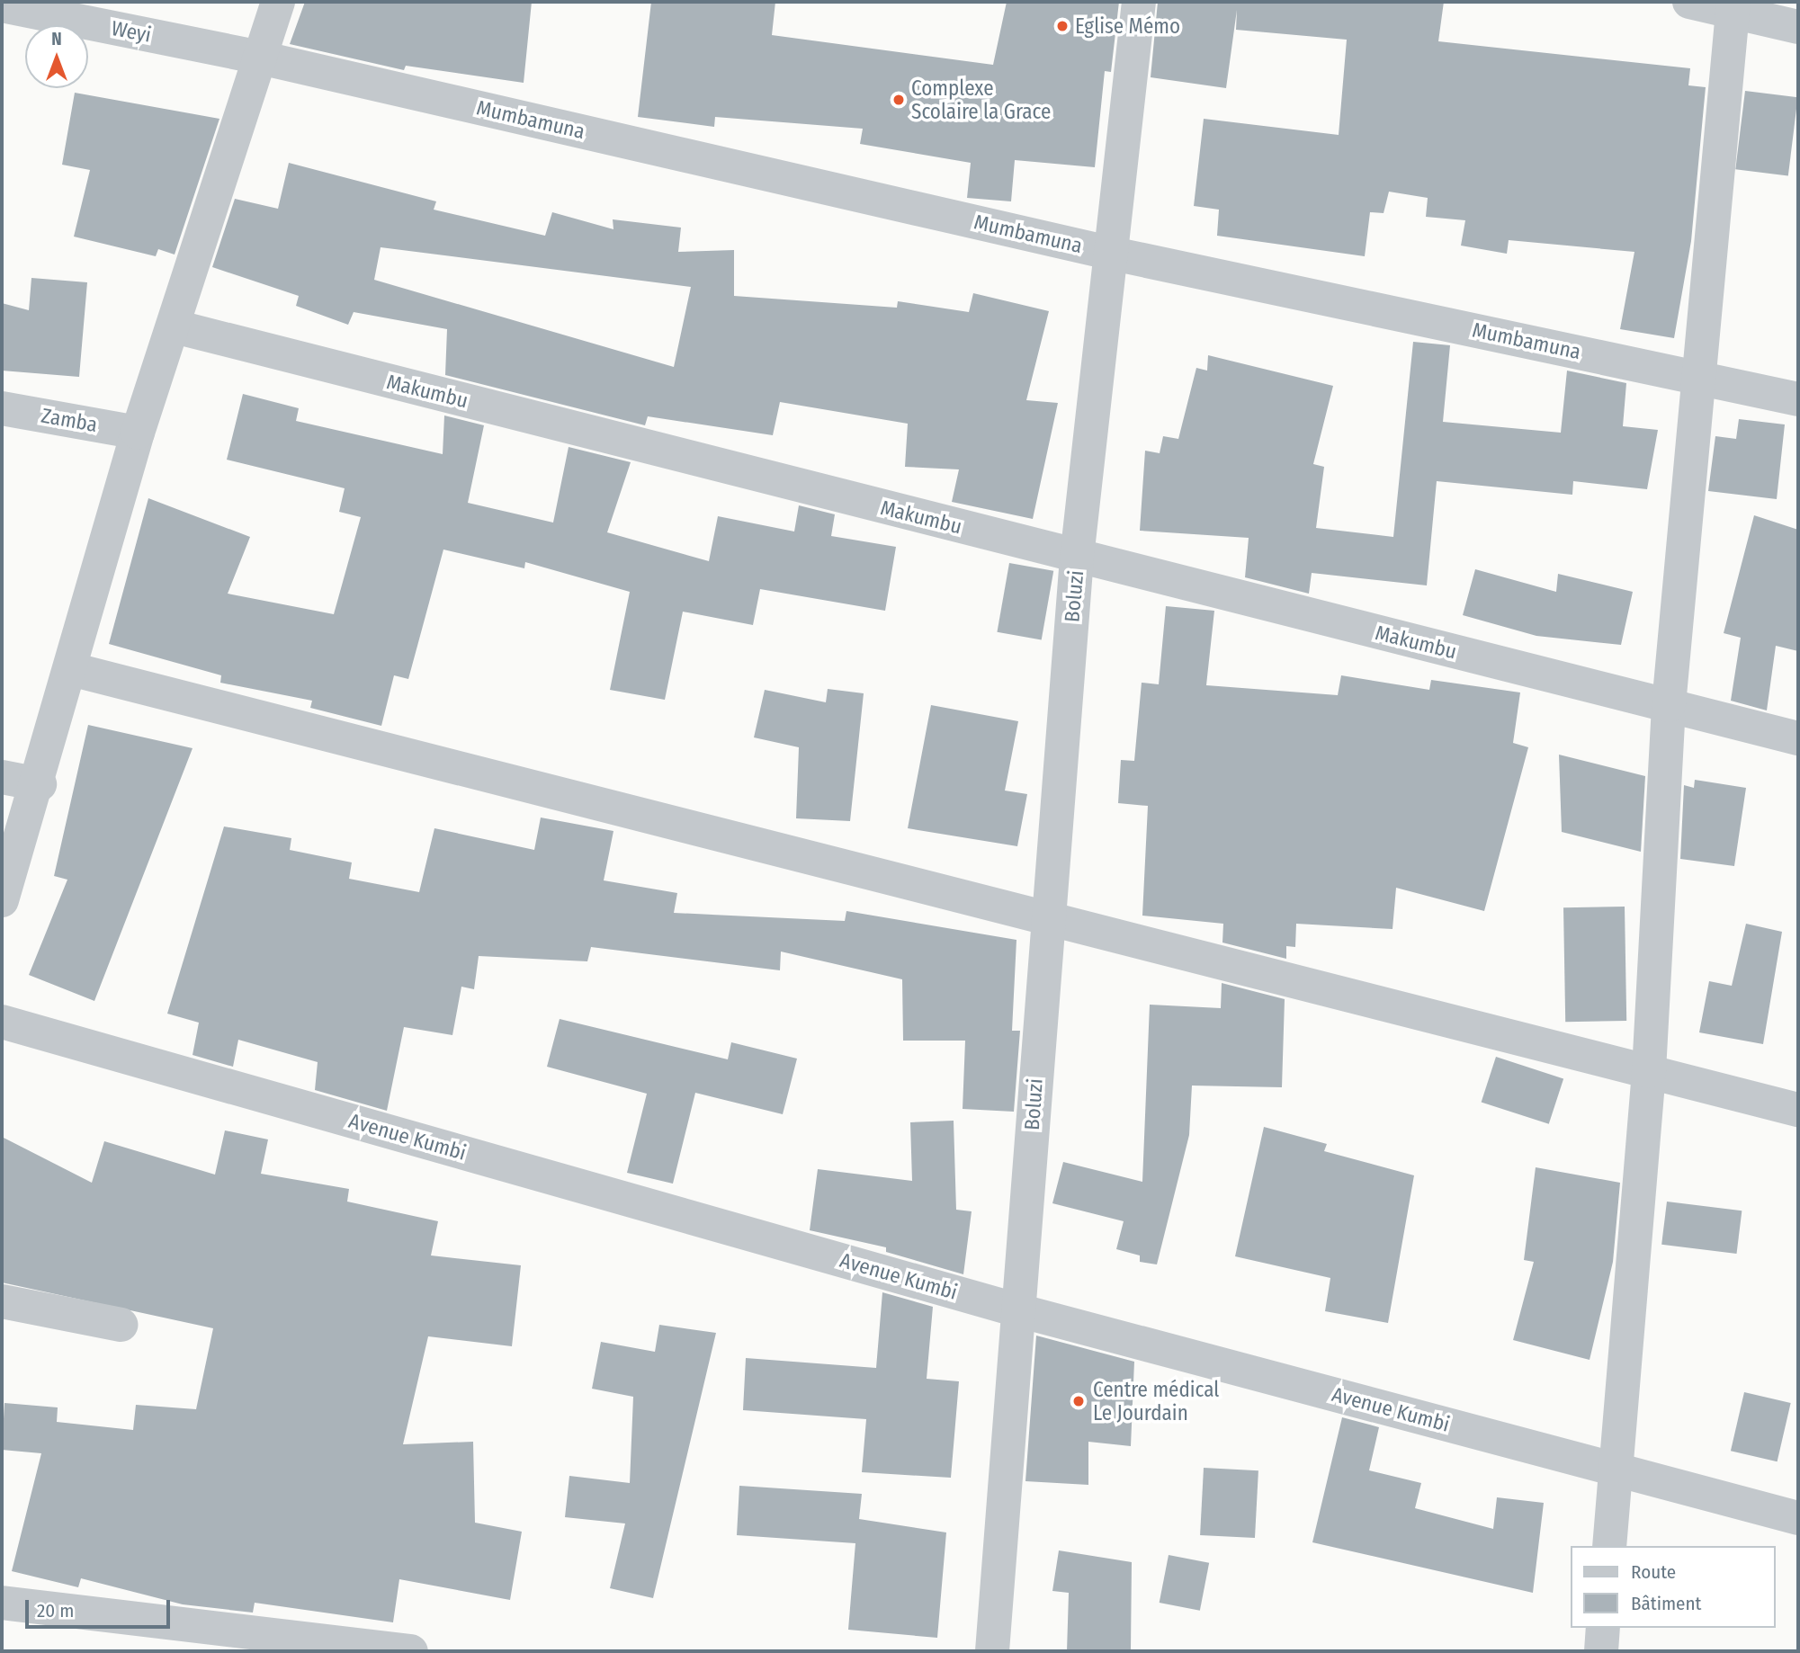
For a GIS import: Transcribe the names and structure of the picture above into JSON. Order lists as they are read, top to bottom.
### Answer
{
  "streets": {
    "street": [
      "Weyi",
      "Mumbamuna",
      "Makumbu",
      "Zamba",
      "Boluzi",
      "Avenue Kumbi"
    ]
  },
  "crossings": [
    ["Weyi", "Mumbamuna"],
    ["Mumbamuna", "Boluzi"],
    ["Makumbu", "Boluzi"],
    ["Boluzi", "Avenue Kumbi"]
  ],
  "places": ["Eglise Mémo", "Complexe Scolaire la Grace", "Centre médical Le Jourdain"],
  "legend": ["Route", "Bâtiment"],
  "scale_bar": "20 m",
  "north": "top"
}
